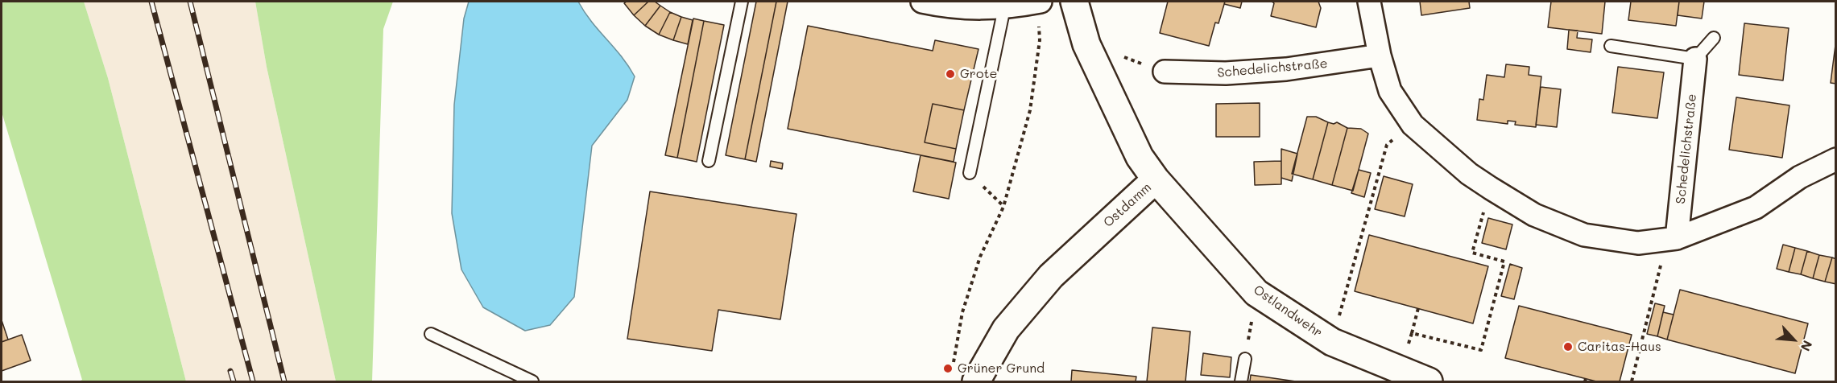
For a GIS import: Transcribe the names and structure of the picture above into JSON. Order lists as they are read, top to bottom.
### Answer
{
  "streets": {
    "street": ["Schedelichstraße", "Ostdamm", "Ostlandwehr"]
  },
  "crossings": [
    ["Ostdamm", "Ostlandwehr"]
  ],
  "places": ["Grote", "Caritas-Haus", "Grüner Grund"],
  "north": "bottom right"
}
